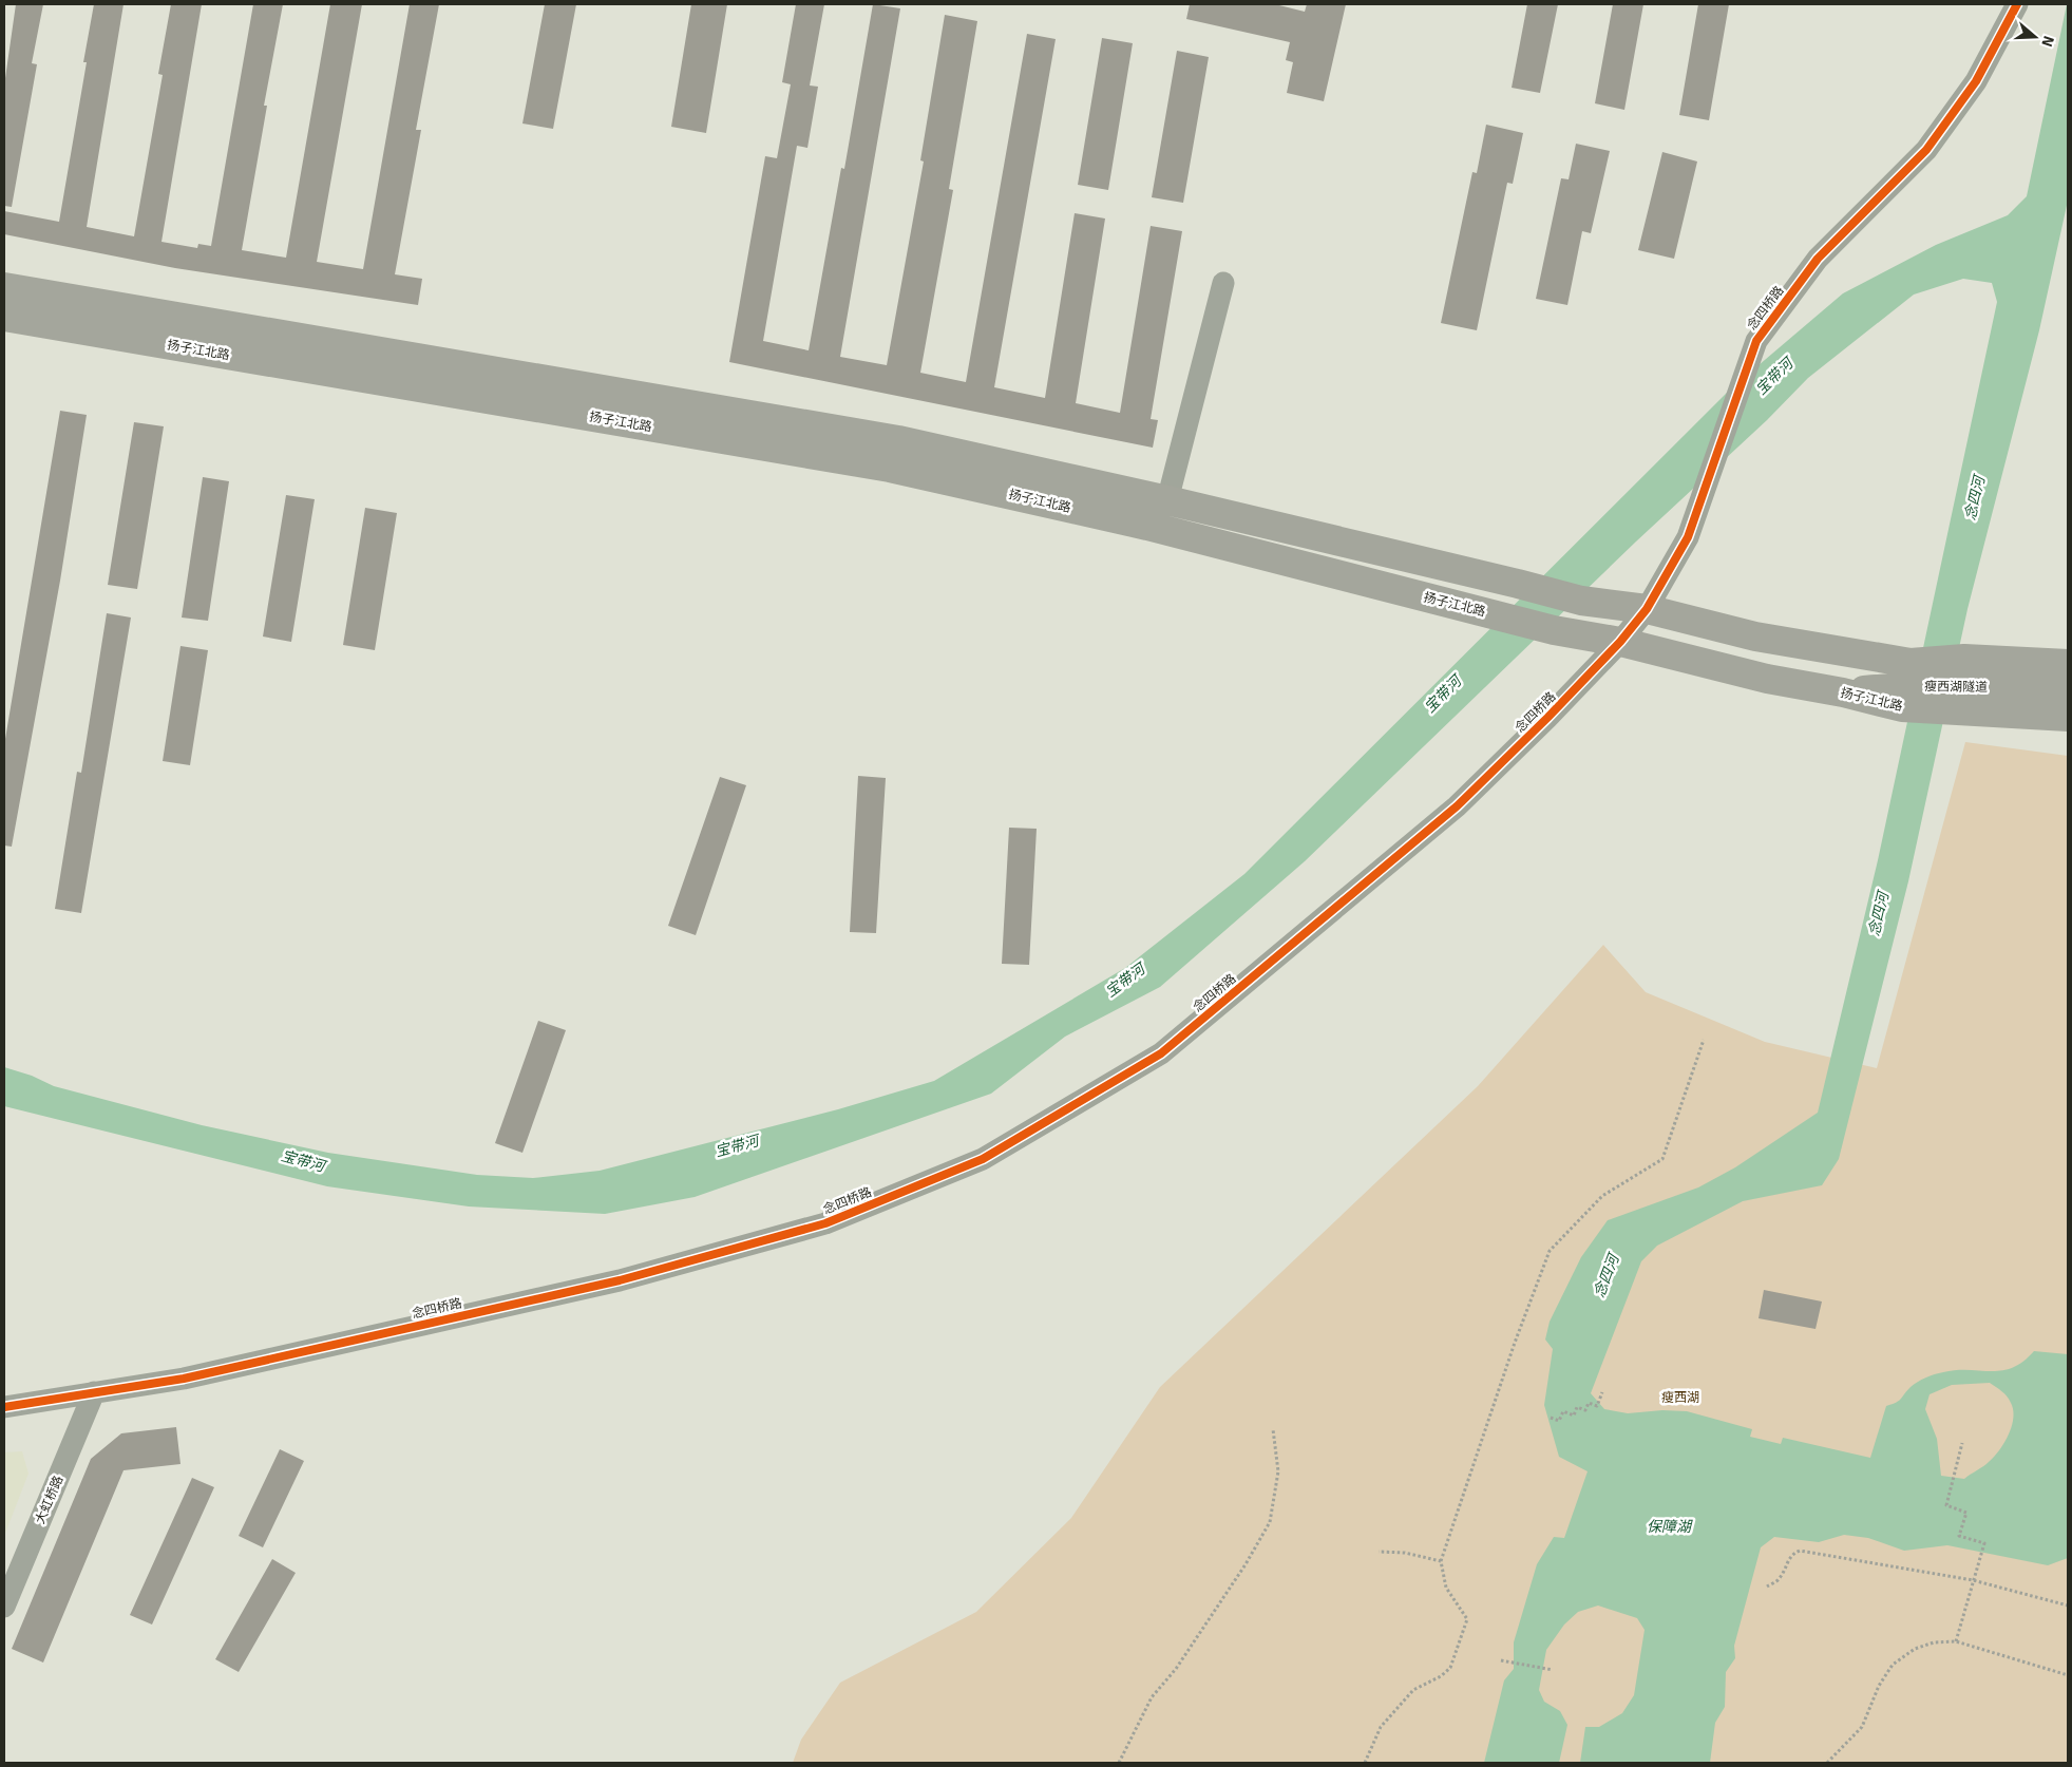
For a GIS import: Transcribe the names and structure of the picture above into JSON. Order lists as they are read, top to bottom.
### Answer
{
  "streets": {
    "main road": ["扬子江北路", "瘦西湖隧道"],
    "street": ["念四桥路", "大虹桥路"]
  },
  "crossings": [
    ["念四桥路", "扬子江北路"],
    ["念四桥路", "大虹桥路"],
    ["扬子江北路", "瘦西湖隧道"]
  ],
  "water": ["宝带河", "念四河", "保障湖"],
  "parks": ["瘦西湖"],
  "north": "right"
}
